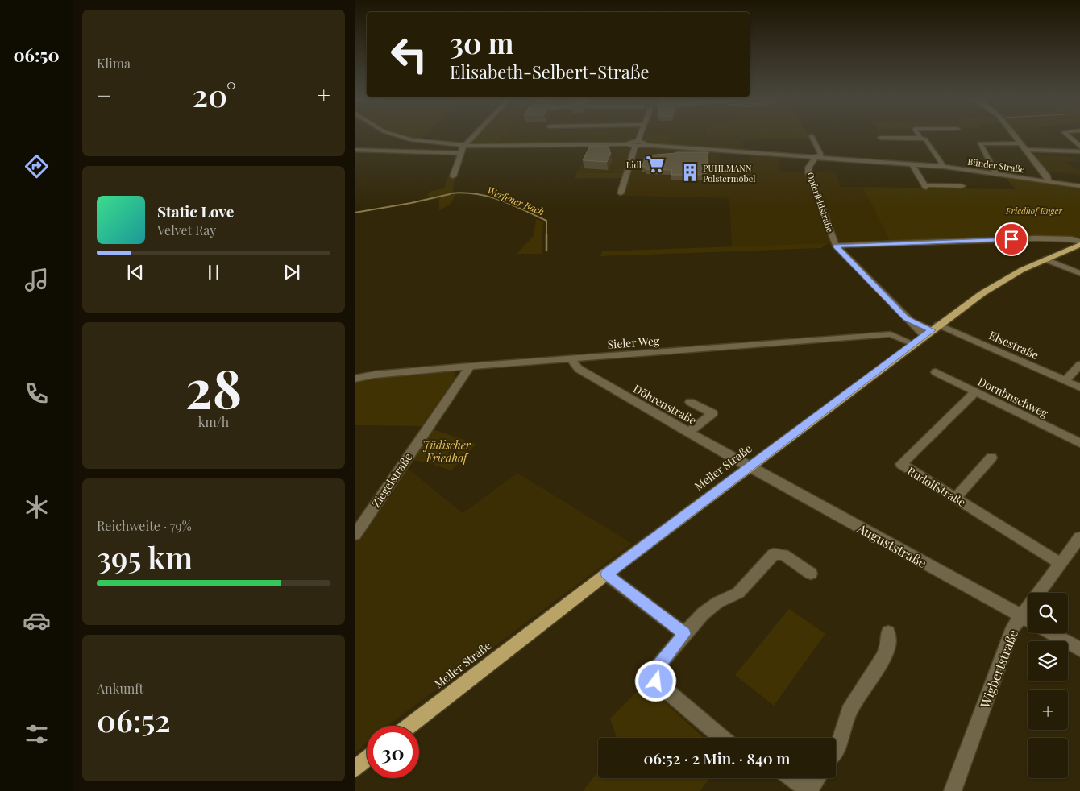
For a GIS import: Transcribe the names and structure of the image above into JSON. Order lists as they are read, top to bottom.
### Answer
{
  "streets": {
    "main road": ["Meller Straße"],
    "street": [
      "Bünder Straße",
      "Opferfeldstraße",
      "Sieler Weg",
      "Elsestraße",
      "Dornbuschweg",
      "Döhrenstraße",
      "Ziegelstraße",
      "Rudolfstraße",
      "Auguststraße",
      "Wigbertstraße"
    ]
  },
  "crossings": [
    ["Bünder Straße", "Opferfeldstraße"],
    ["Opferfeldstraße", "Elsestraße"],
    ["Opferfeldstraße", "Meller Straße"],
    ["Sieler Weg", "Döhrenstraße"],
    ["Sieler Weg", "Meller Straße"],
    ["Sieler Weg", "Ziegelstraße"],
    ["Elsestraße", "Meller Straße"],
    ["Dornbuschweg", "Rudolfstraße"],
    ["Döhrenstraße", "Meller Straße"],
    ["Döhrenstraße", "Auguststraße"],
    ["Meller Straße", "Auguststraße"],
    ["Rudolfstraße", "Wigbertstraße"],
    ["Auguststraße", "Wigbertstraße"]
  ],
  "water": ["Werfener Bach"],
  "parks": ["Friedhof Enger", "Jüdischer Friedhof"],
  "places": {
    "supermarket": ["Lidl"],
    "building": ["PUHLMANN Polstermöbel"]
  },
  "page": {
    "tabs": "06:50",
    "tile": [
      "Klima",
      ["28", "km/h"],
      ["Reichweite · 79%", "395 km"],
      ["Ankunft", "06:52"]
    ],
    "turn": ["30 m", "Elisabeth-Selbert-Straße"],
    "heat": ["−", "20°", "+"],
    "song": ["Static Love", "Velvet Ray"],
    "map_buttons": ["+", "−"],
    "limit": "30",
    "trip": "06:52 · 2 Min. · 840 m"
  }
}
